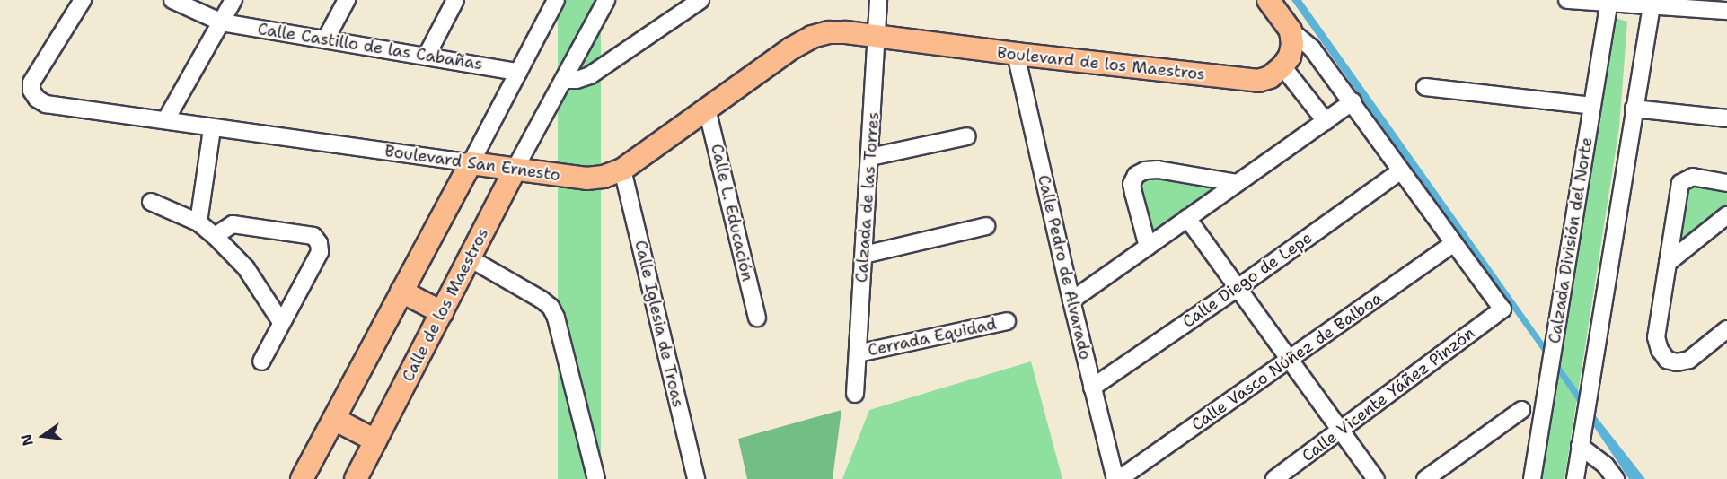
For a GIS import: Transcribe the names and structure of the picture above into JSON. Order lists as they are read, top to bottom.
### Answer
{
  "streets": {
    "main road": ["Boulevard de los Maestros", "Boulevard San Ernesto", "Calle de los Maestros"],
    "street": [
      "Calle Castillo de las Cabañas",
      "Calzada de las Torres",
      "Calle L. Educación",
      "Calzada División del Norte",
      "Calle Pedro de Alvarado",
      "Calle Diego de Lepe",
      "Calle Iglesia de Troas",
      "Cerrada Equidad",
      "Calle Vasco Núñez de Balboa",
      "Calle Vicente Yáñez Pinzón"
    ]
  },
  "crossings": [
    ["Boulevard de los Maestros", "Boulevard San Ernesto"],
    ["Boulevard de los Maestros", "Calzada de las Torres"],
    ["Boulevard de los Maestros", "Calle Pedro de Alvarado"],
    ["Boulevard San Ernesto", "Calzada de las Torres"],
    ["Boulevard San Ernesto", "Calle L. Educación"],
    ["Boulevard San Ernesto", "Calle de los Maestros"],
    ["Boulevard San Ernesto", "Calle Iglesia de Troas"],
    ["Calzada de las Torres", "Cerrada Equidad"],
    ["Calle Pedro de Alvarado", "Calle Diego de Lepe"],
    ["Calle Pedro de Alvarado", "Calle Vasco Núñez de Balboa"],
    ["Calle Vasco Núñez de Balboa", "Calle Vicente Yáñez Pinzón"]
  ],
  "north": "left"
}
